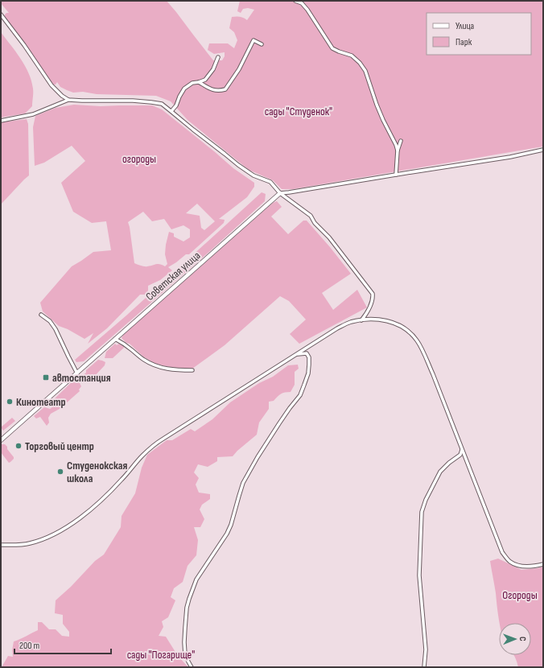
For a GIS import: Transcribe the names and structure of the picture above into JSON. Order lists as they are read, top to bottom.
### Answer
{
  "streets": {
    "street": ["Советская улица"]
  },
  "parks": [
    "сады \"Студенок\"",
    "огороды",
    "Огороды",
    "сады \"Погарище\""
  ],
  "places": {
    "transit": ["автостанция"],
    "other": ["Кинотеатр", "Торговый центр", "Студенокская школа"]
  },
  "legend": ["Улица", "Парк"],
  "scale_bar": "200 m",
  "north": "right"
}
